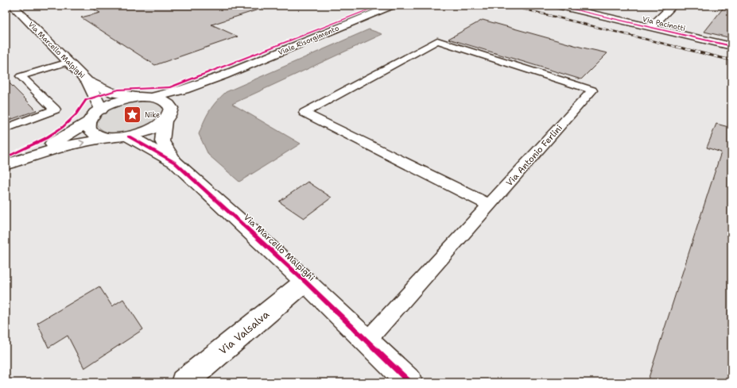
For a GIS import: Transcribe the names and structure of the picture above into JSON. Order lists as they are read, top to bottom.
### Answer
{
  "streets": {
    "street": [
      "Via Pacinotti",
      "Viale Risorgimento",
      "Via Marcello Malpighi",
      "Via Valsalva"
    ],
    "lane": ["Via Antonio Ferlini"]
  },
  "crossings": [
    ["Viale Risorgimento", "Via Marcello Malpighi"],
    ["Via Marcello Malpighi", "Via Antonio Ferlini"],
    ["Via Marcello Malpighi", "Via Valsalva"]
  ],
  "places": {
    "place": ["Nike"]
  }
}
